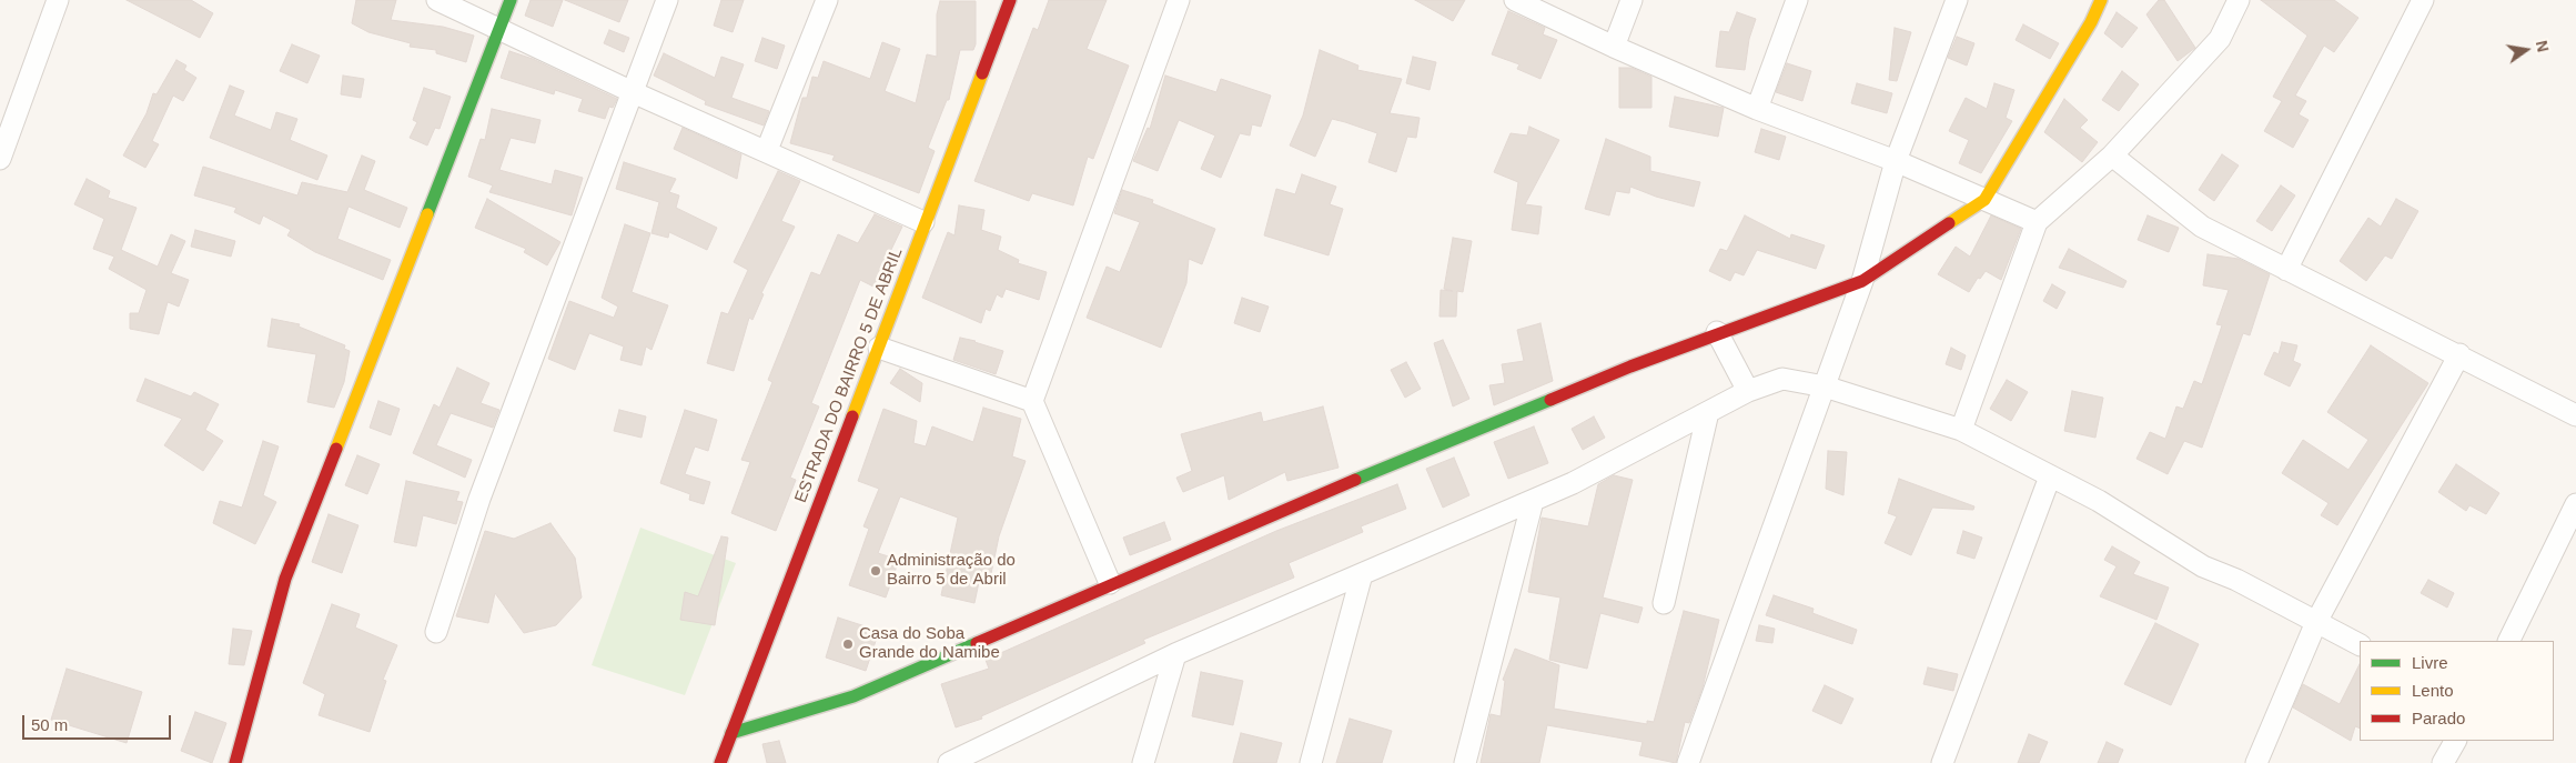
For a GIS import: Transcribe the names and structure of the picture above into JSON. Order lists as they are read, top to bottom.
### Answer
{
  "streets": {
    "street": ["ESTRADA DO BAIRRO 5 DE ABRIL"]
  },
  "places": ["Administração do Bairro 5 de Abril", "Casa do Soba Grande do Namibe"],
  "legend": ["Livre", "Lento", "Parado"],
  "scale_bar": "50 m",
  "north": "right"
}
